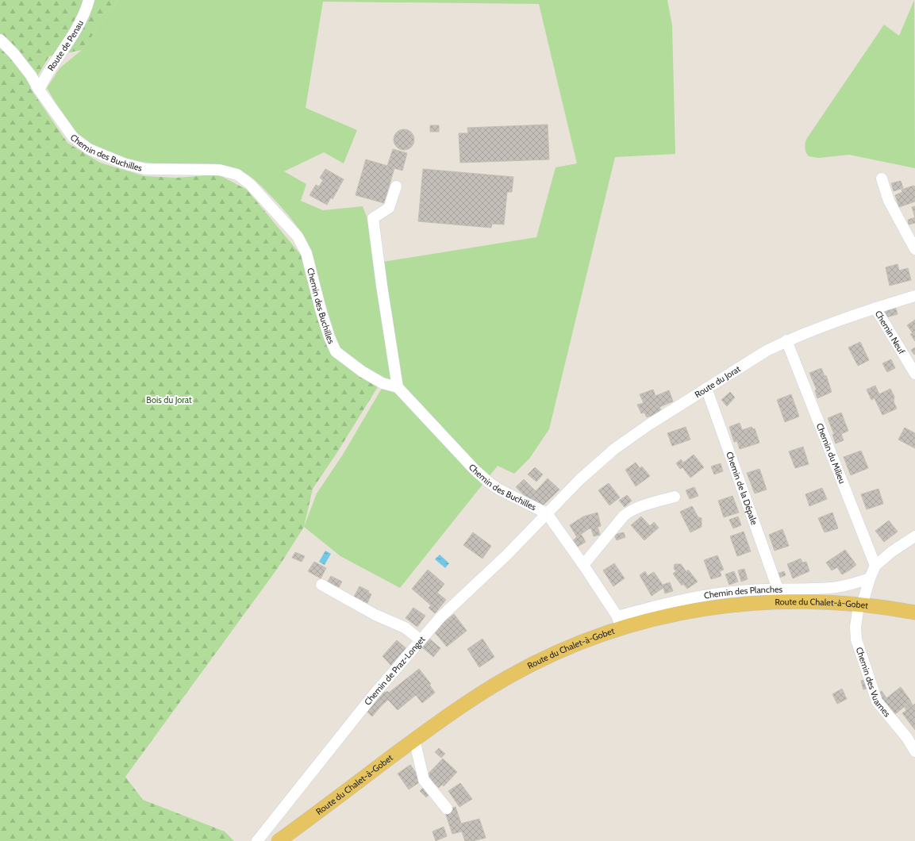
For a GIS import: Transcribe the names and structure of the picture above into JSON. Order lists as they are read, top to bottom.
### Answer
{
  "streets": {
    "main road": ["Route du Chalet-à-Gobet"],
    "street": [
      "Route de Penau",
      "Chemin des Buchilles",
      "Chemin Neuf",
      "Route du Jorat",
      "Chemin du Milieu",
      "Chemin de la Dépale",
      "Chemin des Planches",
      "Chemin de Praz-Longet",
      "Chemin des Vuarnes"
    ]
  },
  "crossings": [
    ["Route de Penau", "Chemin des Buchilles"],
    ["Chemin des Buchilles", "Route du Jorat"],
    ["Chemin des Buchilles", "Chemin des Planches"],
    ["Chemin des Buchilles", "Route du Chalet-à-Gobet"],
    ["Chemin des Buchilles", "Chemin de Praz-Longet"],
    ["Chemin Neuf", "Route du Jorat"],
    ["Route du Jorat", "Chemin du Milieu"],
    ["Route du Jorat", "Chemin de la Dépale"],
    ["Route du Jorat", "Chemin de Praz-Longet"],
    ["Chemin de la Dépale", "Chemin des Planches"],
    ["Chemin des Planches", "Route du Chalet-à-Gobet"],
    ["Route du Chalet-à-Gobet", "Chemin des Vuarnes"]
  ],
  "parks": ["Bois du Jorat"]
}
